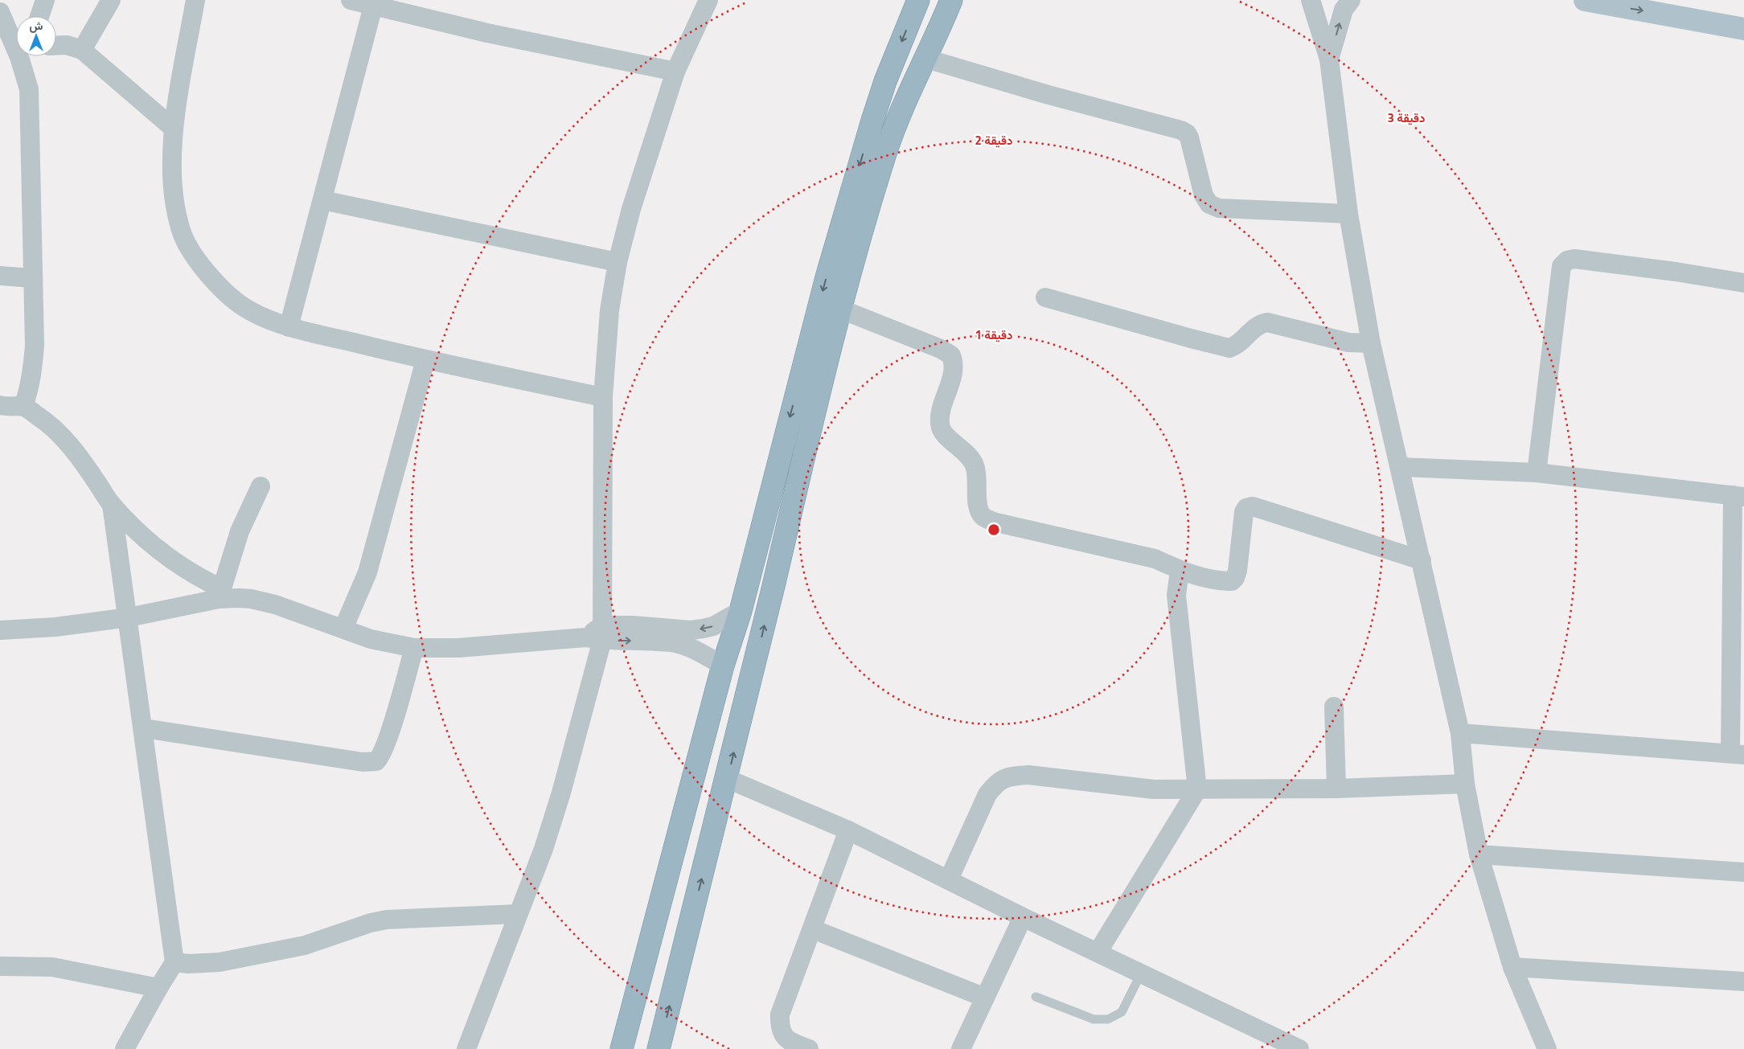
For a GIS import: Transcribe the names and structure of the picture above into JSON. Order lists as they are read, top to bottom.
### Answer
{
  "north": "top",
  "rings": ["3 دقيقة", "2 دقيقة", "1 دقيقة"]
}
